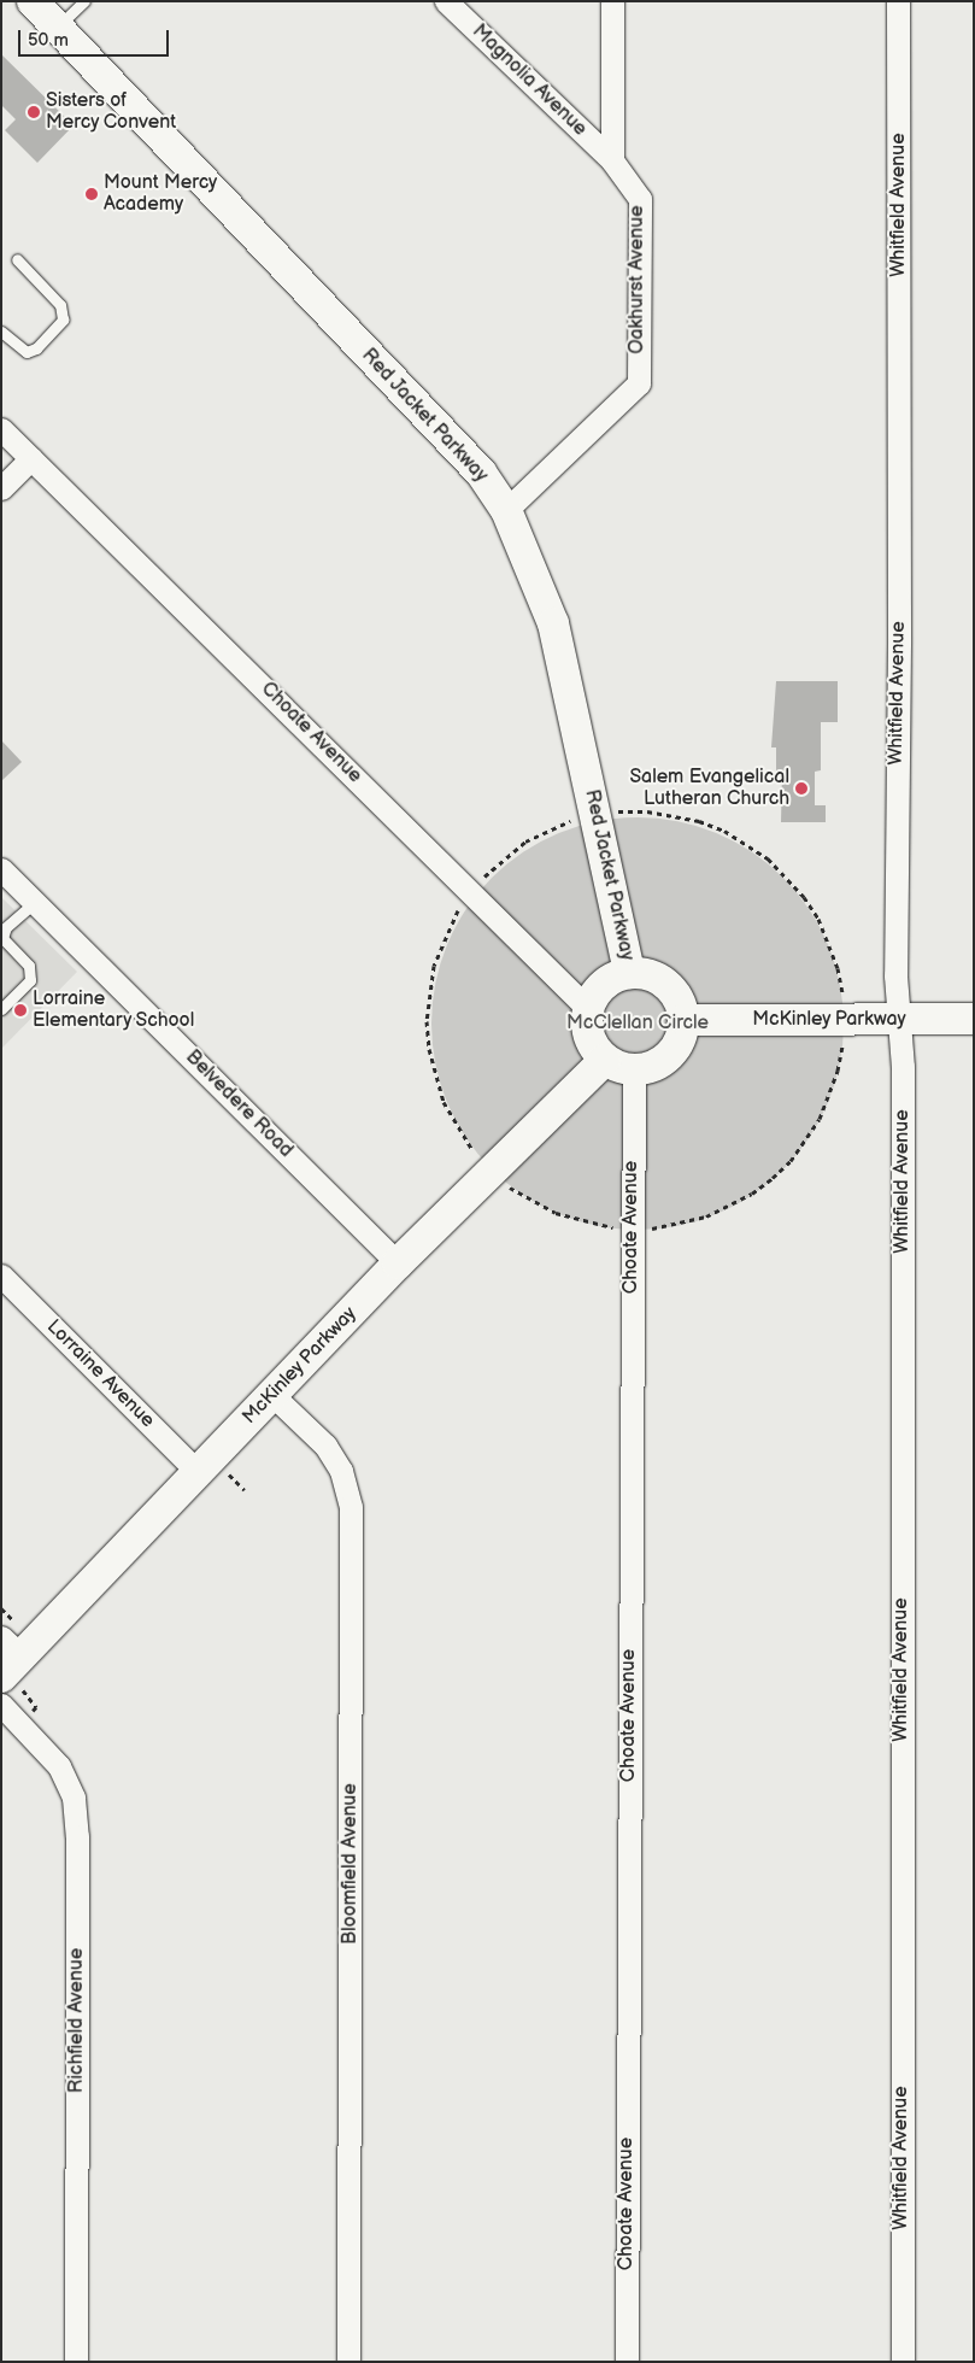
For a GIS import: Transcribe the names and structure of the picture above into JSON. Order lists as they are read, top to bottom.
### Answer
{
  "streets": {
    "street": [
      "Magnolia Avenue",
      "Whitfield Avenue",
      "Oakhurst Avenue",
      "Red Jacket Parkway",
      "Choate Avenue",
      "McKinley Parkway",
      "Belvedere Road",
      "Lorraine Avenue",
      "Bloomfield Avenue",
      "Richfield Avenue"
    ]
  },
  "crossings": [
    ["Magnolia Avenue", "Oakhurst Avenue"],
    ["Whitfield Avenue", "McKinley Parkway"],
    ["Oakhurst Avenue", "Red Jacket Parkway"],
    ["Red Jacket Parkway", "Choate Avenue"],
    ["Red Jacket Parkway", "McKinley Parkway"],
    ["Choate Avenue", "McKinley Parkway"],
    ["McKinley Parkway", "Belvedere Road"],
    ["McKinley Parkway", "Lorraine Avenue"],
    ["McKinley Parkway", "Bloomfield Avenue"]
  ],
  "parks": ["McClellan Circle"],
  "places": [
    "Sisters of Mercy Convent",
    "Mount Mercy Academy",
    "Salem Evangelical Lutheran Church",
    "Lorraine Elementary School"
  ],
  "scale_bar": "50 m"
}
